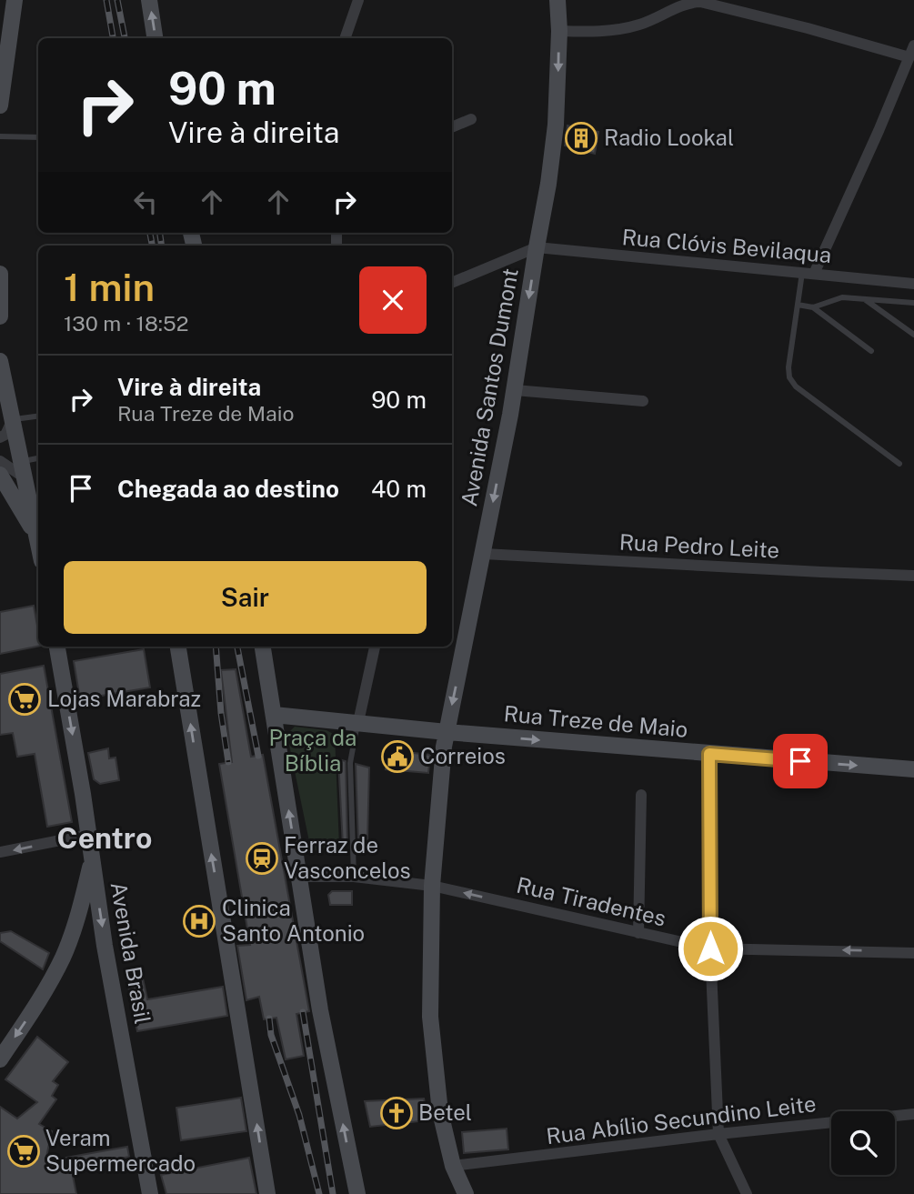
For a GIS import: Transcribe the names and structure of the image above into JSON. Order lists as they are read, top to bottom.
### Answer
{
  "streets": {
    "main road": ["Avenida Santos Dumont", "Rua Treze de Maio", "Avenida Brasil"],
    "street": [
      "Rua Clóvis Bevilaqua",
      "Rua Pedro Leite",
      "Rua Tiradentes",
      "Rua Abílio Secundino Leite"
    ]
  },
  "crossings": [
    ["Rua Clóvis Bevilaqua", "Avenida Santos Dumont"],
    ["Avenida Santos Dumont", "Rua Pedro Leite"],
    ["Avenida Santos Dumont", "Rua Treze de Maio"],
    ["Avenida Santos Dumont", "Rua Tiradentes"],
    ["Avenida Santos Dumont", "Rua Abílio Secundino Leite"]
  ],
  "one_way": ["Avenida Santos Dumont", "Rua Treze de Maio", "Rua Tiradentes"],
  "districts": ["Centro"],
  "parks": ["Praça da Bíblia"],
  "places": {
    "building": ["Radio Lookal"],
    "supermarket": ["Lojas Marabraz", "Veram Supermercado"],
    "public building": ["Correios"],
    "station": ["Ferraz de Vasconcelos"],
    "hospital": ["Clinica Santo Antonio"],
    "church": ["Betel"]
  },
  "page": {
    "turn": ["90 m", "Vire à direita"],
    "heading": ["1 min", "130 m · 18:52"],
    "list": [
      {
        "name": "Vire à direita",
        "note": "Rua Treze de Maio",
        "value": "90 m"
      },
      {
        "name": "Chegada ao destino",
        "value": "40 m"
      }
    ],
    "buttons": "Sair"
  }
}
